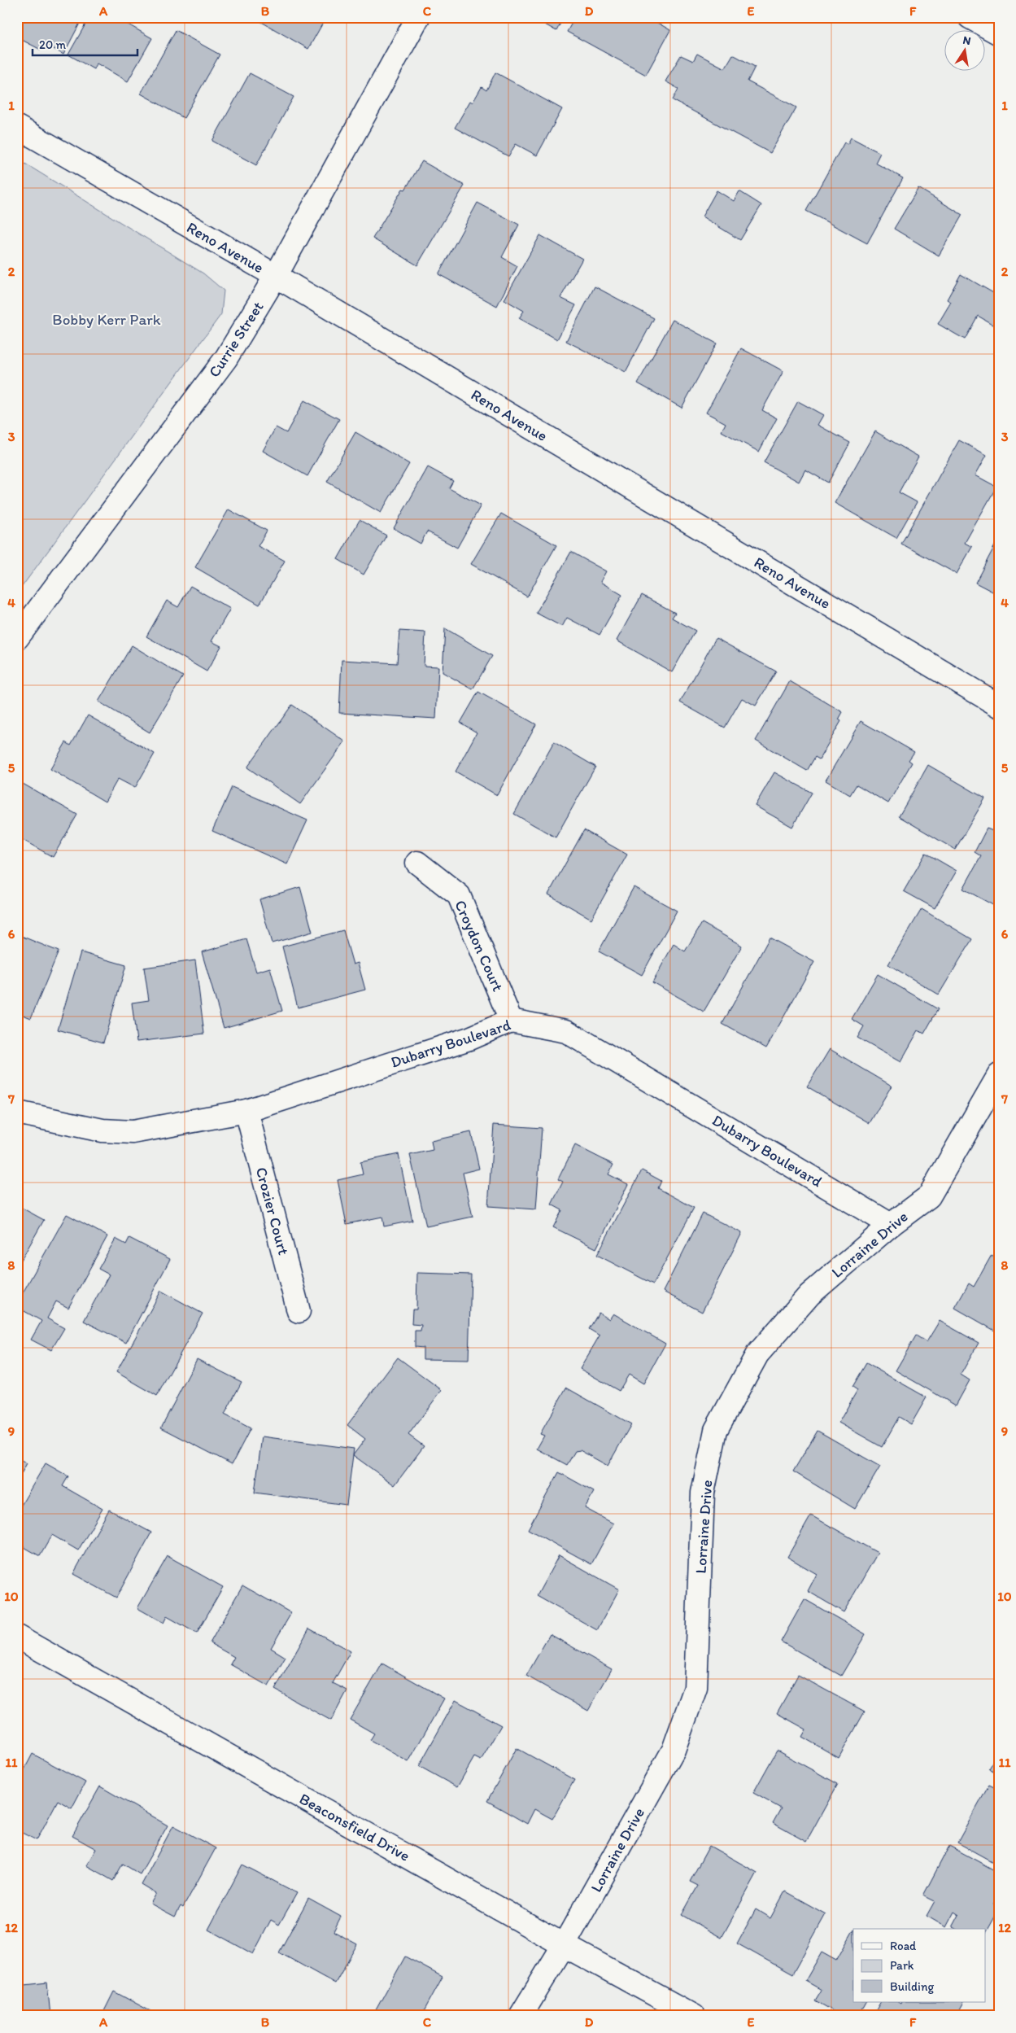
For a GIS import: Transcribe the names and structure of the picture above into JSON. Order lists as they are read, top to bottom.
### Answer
{
  "streets": {
    "street": [
      "Reno Avenue",
      "Currie Street",
      "Croydon Court",
      "Dubarry Boulevard",
      "Crozier Court",
      "Lorraine Drive",
      "Beaconsfield Drive"
    ]
  },
  "crossings": [
    ["Reno Avenue", "Currie Street"],
    ["Croydon Court", "Dubarry Boulevard"],
    ["Dubarry Boulevard", "Crozier Court"],
    ["Dubarry Boulevard", "Lorraine Drive"],
    ["Lorraine Drive", "Beaconsfield Drive"]
  ],
  "parks": ["Bobby Kerr Park"],
  "legend": ["Road", "Park", "Building"],
  "scale_bar": "20 m",
  "north": "top",
  "grid": {
    "columns": [
      "A",
      "B",
      "C",
      "D",
      "E",
      "F"
    ],
    "rows": [
      "1",
      "2",
      "3",
      "4",
      "5",
      "6",
      "7",
      "8",
      "9",
      "10",
      "11",
      "12"
    ]
  }
}
